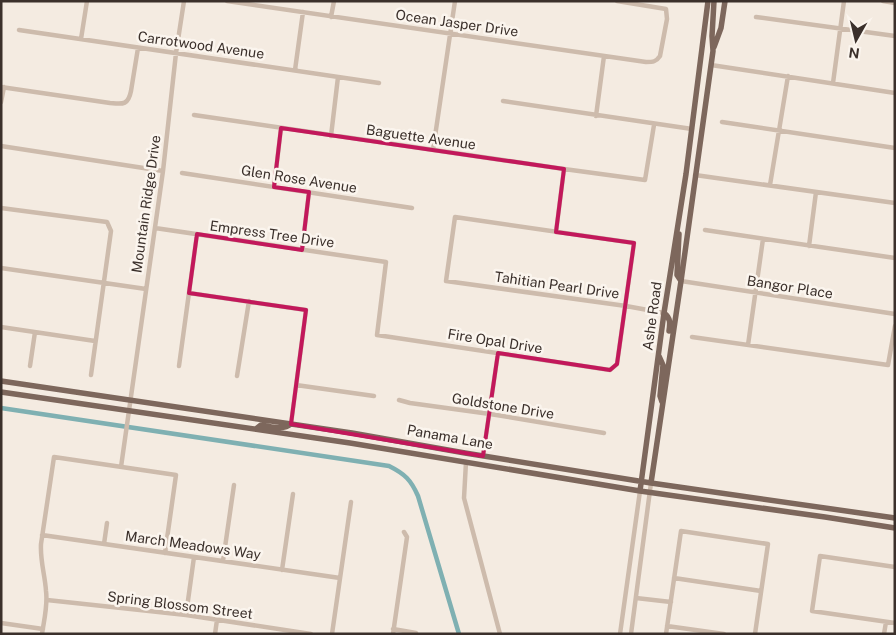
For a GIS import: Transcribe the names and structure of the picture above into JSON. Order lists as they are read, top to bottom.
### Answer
{
  "streets": {
    "main road": ["Ashe Road", "Panama Lane"],
    "street": [
      "Ocean Jasper Drive",
      "Carrotwood Avenue",
      "Baguette Avenue",
      "Glen Rose Avenue",
      "Mountain Ridge Drive",
      "Empress Tree Drive",
      "Tahitian Pearl Drive",
      "Bangor Place",
      "Fire Opal Drive",
      "Goldstone Drive",
      "March Meadows Way",
      "Spring Blossom Street"
    ]
  },
  "crossings": [
    ["Carrotwood Avenue", "Mountain Ridge Drive"],
    ["Mountain Ridge Drive", "Empress Tree Drive"],
    ["Mountain Ridge Drive", "Panama Lane"],
    ["Empress Tree Drive", "Fire Opal Drive"],
    ["Tahitian Pearl Drive", "Ashe Road"],
    ["Tahitian Pearl Drive", "Fire Opal Drive"],
    ["Bangor Place", "Ashe Road"],
    ["Ashe Road", "Panama Lane"]
  ],
  "north": "bottom"
}
